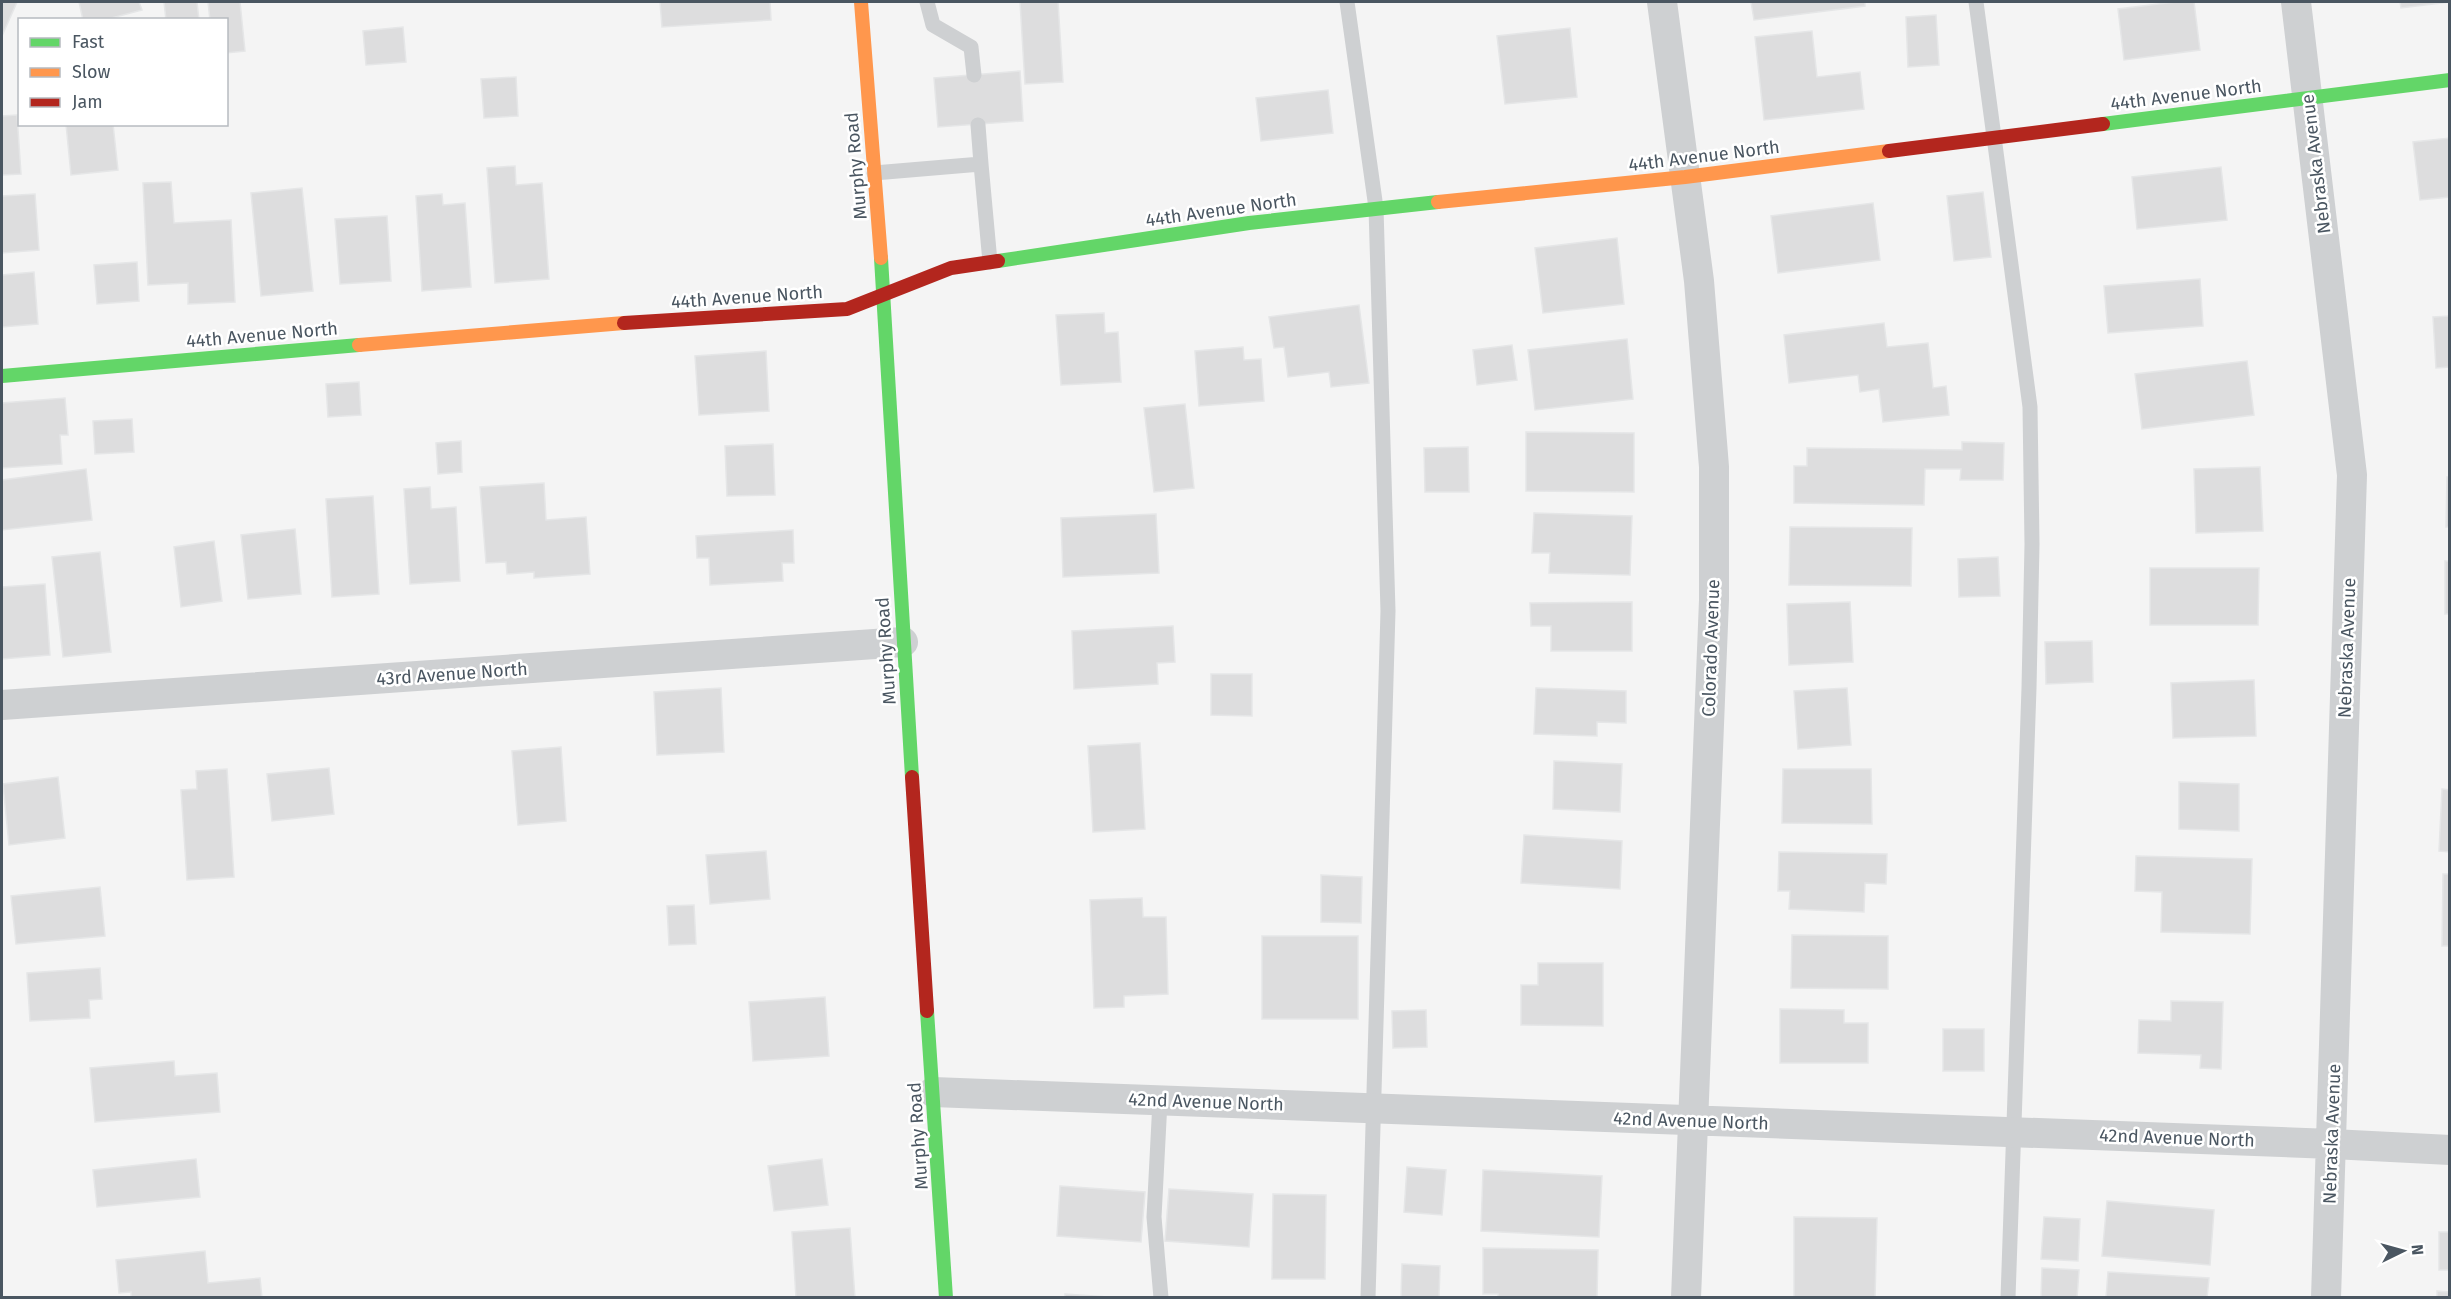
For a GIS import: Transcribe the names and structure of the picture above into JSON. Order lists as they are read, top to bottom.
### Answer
{
  "streets": {
    "street": [
      "44th Avenue North",
      "Nebraska Avenue",
      "Murphy Road",
      "Colorado Avenue",
      "43rd Avenue North",
      "42nd Avenue North"
    ]
  },
  "crossings": [
    ["44th Avenue North", "Nebraska Avenue"],
    ["44th Avenue North", "Murphy Road"],
    ["44th Avenue North", "Colorado Avenue"],
    ["Nebraska Avenue", "42nd Avenue North"],
    ["Murphy Road", "43rd Avenue North"],
    ["Murphy Road", "42nd Avenue North"],
    ["Colorado Avenue", "42nd Avenue North"]
  ],
  "legend": ["Fast", "Slow", "Jam"],
  "north": "right"
}
